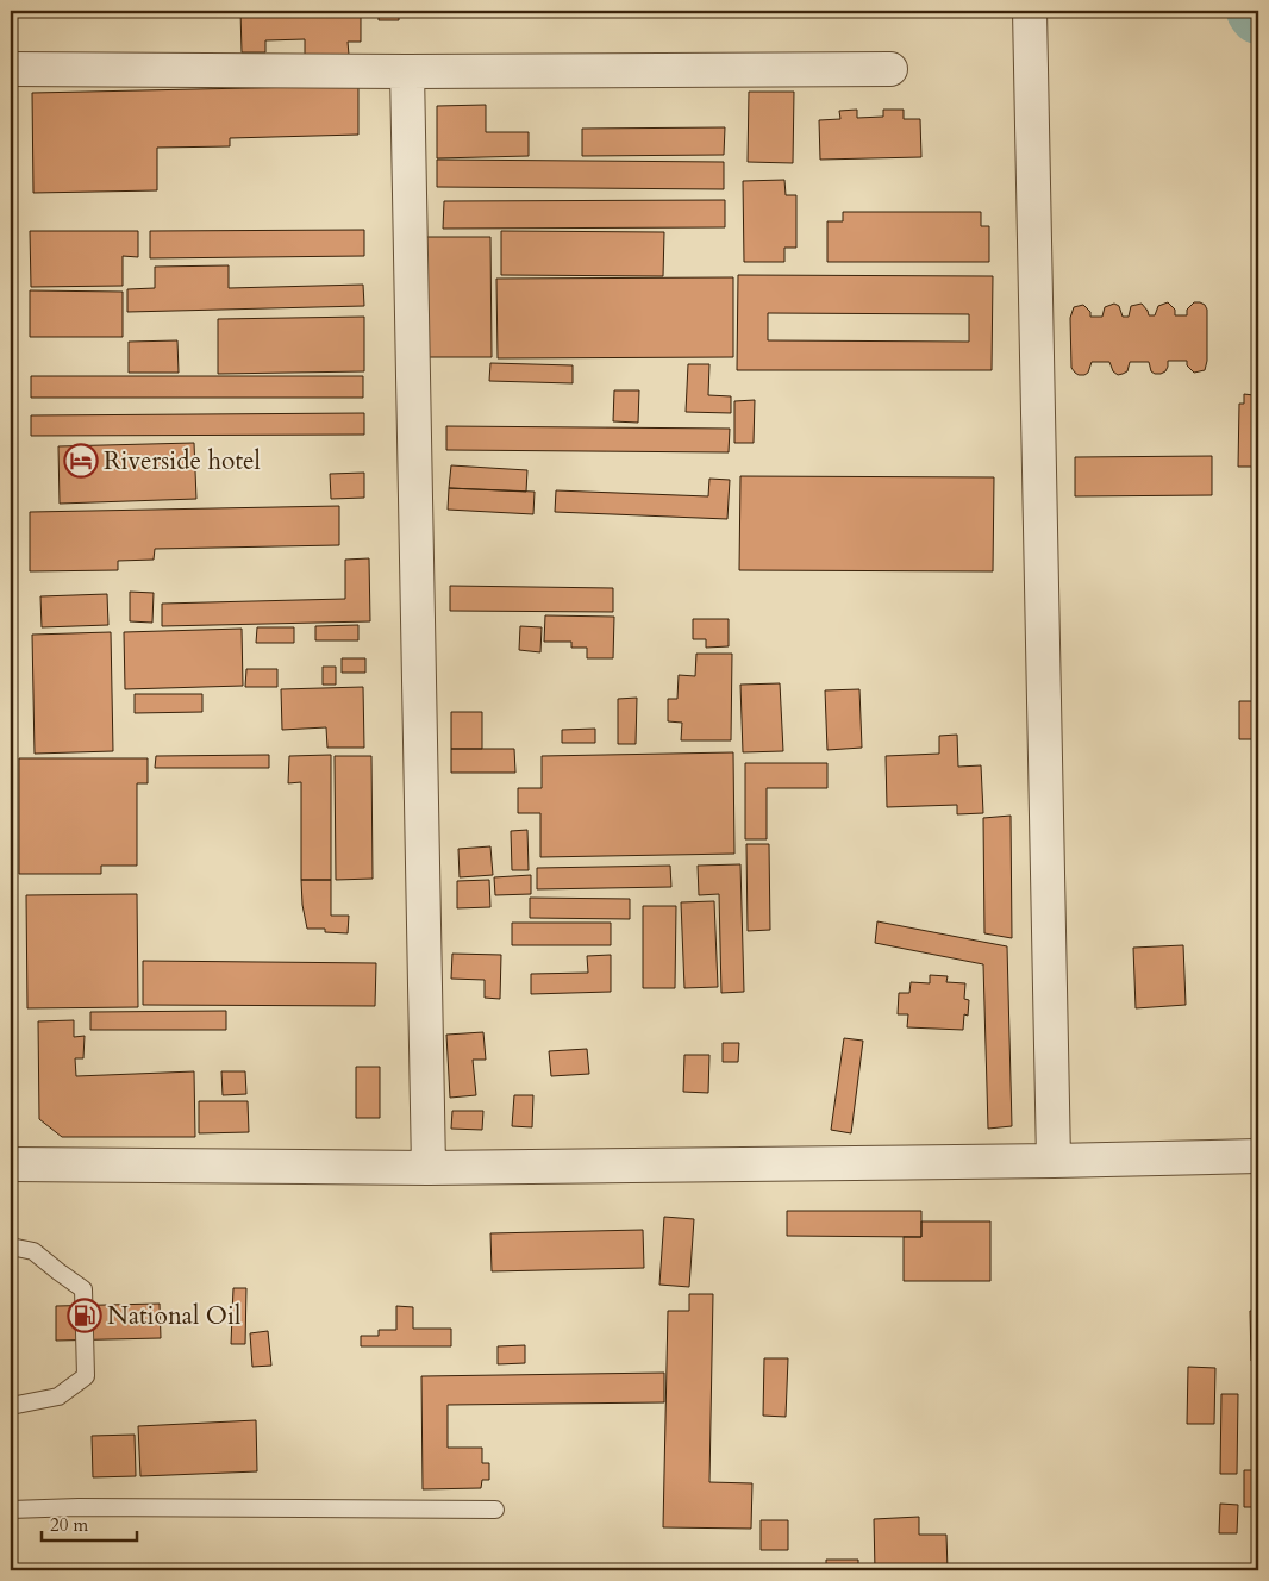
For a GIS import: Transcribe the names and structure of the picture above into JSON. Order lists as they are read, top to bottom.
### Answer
{
  "places": {
    "hotel": ["Riverside hotel"],
    "fuel station": ["National Oil"]
  },
  "scale_bar": "20 m"
}
